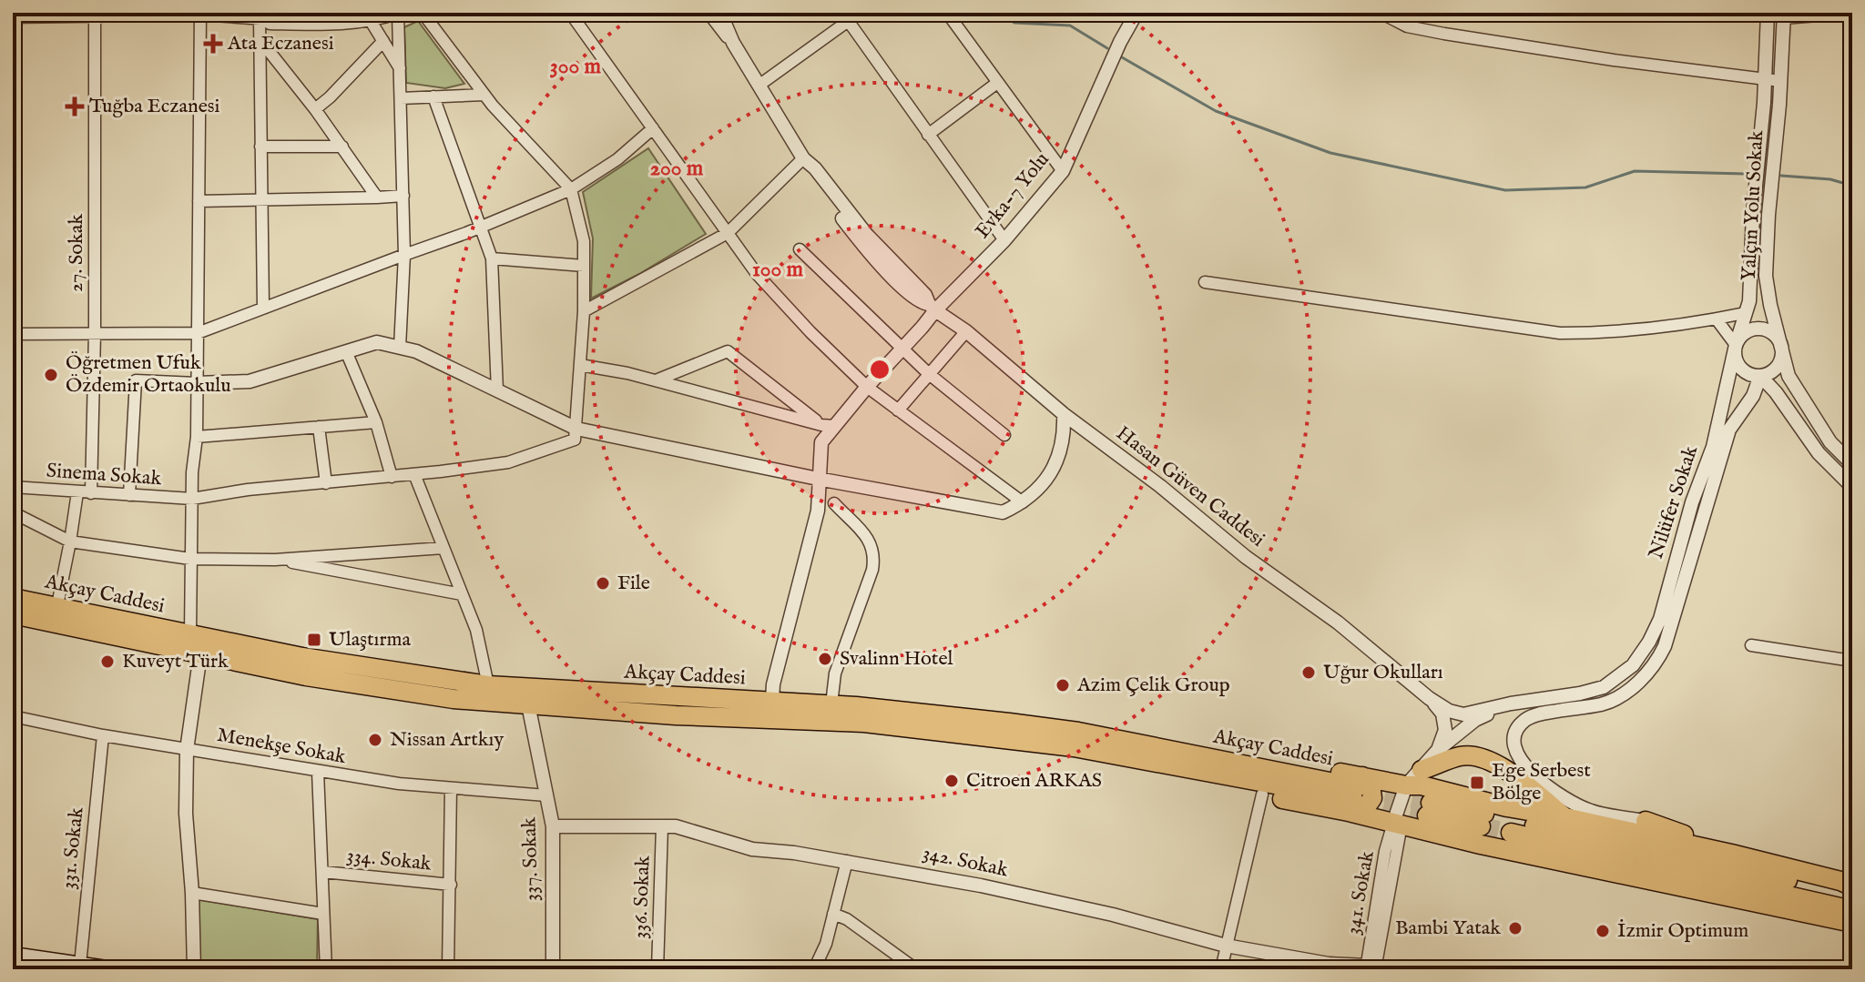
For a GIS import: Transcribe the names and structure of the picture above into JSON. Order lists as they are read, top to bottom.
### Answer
{
  "streets": {
    "highway": ["Akçay Caddesi"],
    "street": [
      "Evka-7 Yolu",
      "Yalçın Yolu Sokak",
      "27. Sokak",
      "Sinema Sokak",
      "Hasan Güven Caddesi",
      "Nilüfer Sokak",
      "Menekşe Sokak",
      "331. Sokak",
      "337. Sokak",
      "334. Sokak",
      "342. Sokak",
      "341. Sokak",
      "336. Sokak"
    ]
  },
  "crossings": [
    ["Evka-7 Yolu", "Hasan Güven Caddesi"],
    ["Yalçın Yolu Sokak", "Nilüfer Sokak"],
    ["27. Sokak", "Sinema Sokak"],
    ["Akçay Caddesi", "337. Sokak"],
    ["Menekşe Sokak", "331. Sokak"],
    ["Menekşe Sokak", "337. Sokak"],
    ["337. Sokak", "342. Sokak"],
    ["342. Sokak", "341. Sokak"],
    ["342. Sokak", "336. Sokak"]
  ],
  "places": {
    "health": ["Ata Eczanesi", "Tuğba Eczanesi"],
    "other": [
      "Öğretmen Ufuk Özdemir Ortaokulu",
      "File",
      "Svalinn Hotel",
      "Kuveyt Türk",
      "Uğur Okulları",
      "Azim Çelik Group",
      "Nissan Artkıy",
      "Citroen ARKAS",
      "Bambi Yatak",
      "İzmir Optimum"
    ],
    "transit": ["Ulaştırma", "Ege Serbest Bölge"]
  },
  "rings": ["300 m", "200 m", "100 m"]
}
